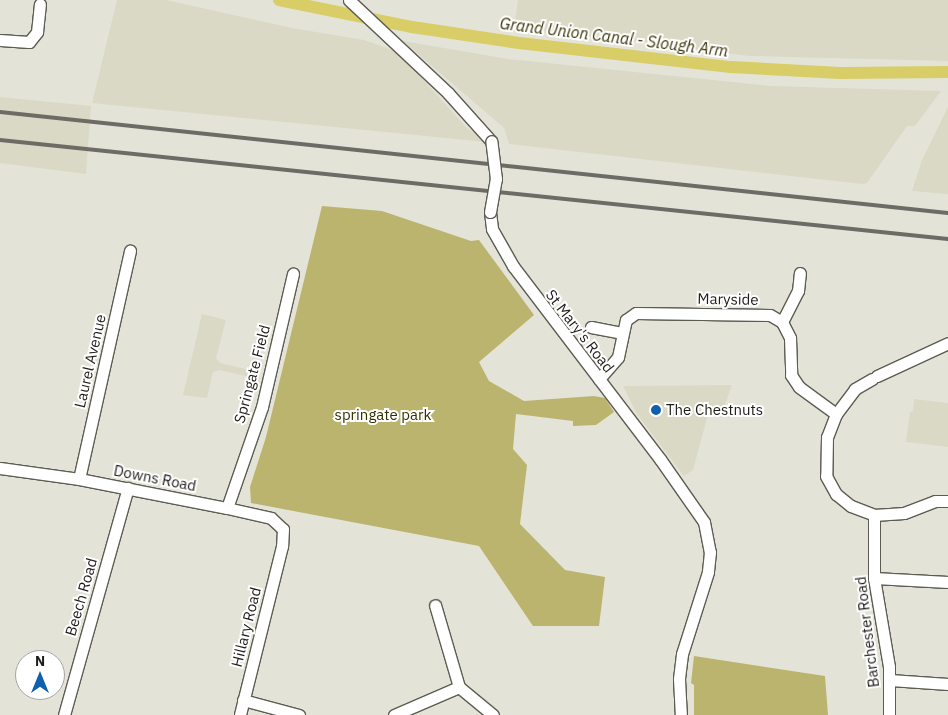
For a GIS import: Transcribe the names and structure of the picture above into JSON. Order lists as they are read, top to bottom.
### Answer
{
  "streets": {
    "street": [
      "Maryside",
      "St Mary's Road",
      "Laurel Avenue",
      "Springate Field",
      "Downs Road",
      "Beech Road",
      "Hillary Road",
      "Barchester Road"
    ]
  },
  "crossings": [
    ["Maryside", "St Mary's Road"],
    ["Laurel Avenue", "Downs Road"],
    ["Springate Field", "Downs Road"],
    ["Downs Road", "Beech Road"],
    ["Downs Road", "Hillary Road"]
  ],
  "water": ["Grand Union Canal - Slough Arm"],
  "parks": ["springate park"],
  "places": ["The Chestnuts"],
  "north": "top"
}
